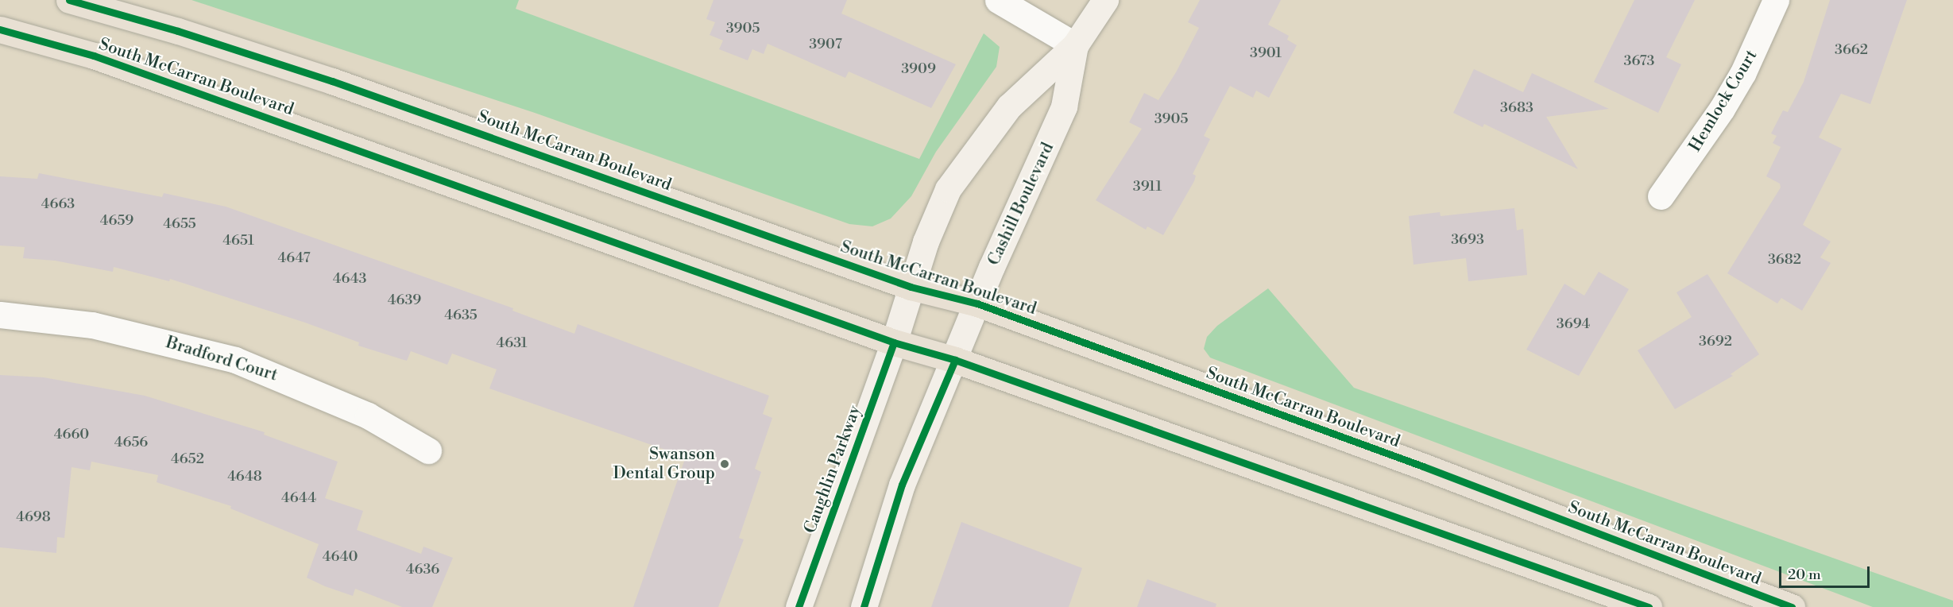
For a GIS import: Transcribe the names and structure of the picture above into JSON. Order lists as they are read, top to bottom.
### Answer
{
  "streets": {
    "main road": ["South McCarran Boulevard"],
    "street": [
      "Hemlock Court",
      "Cashill Boulevard",
      "Bradford Court",
      "Caughlin Parkway"
    ]
  },
  "crossings": [
    ["South McCarran Boulevard", "Cashill Boulevard"],
    ["South McCarran Boulevard", "Caughlin Parkway"],
    ["Cashill Boulevard", "Caughlin Parkway"]
  ],
  "places": ["Swanson Dental Group"],
  "house_numbers": [
    "3905",
    "3907",
    "3662",
    "3901",
    "3673",
    "3909",
    "3683",
    "3905",
    "3911",
    "4663",
    "4659",
    "4655",
    "3693",
    "4651",
    "4647",
    "3682",
    "4643",
    "4639",
    "4635",
    "3694",
    "3692",
    "4631",
    "4660",
    "4656",
    "4652",
    "4648",
    "4644",
    "4698",
    "4640",
    "4636"
  ],
  "scale_bar": "20 m"
}
